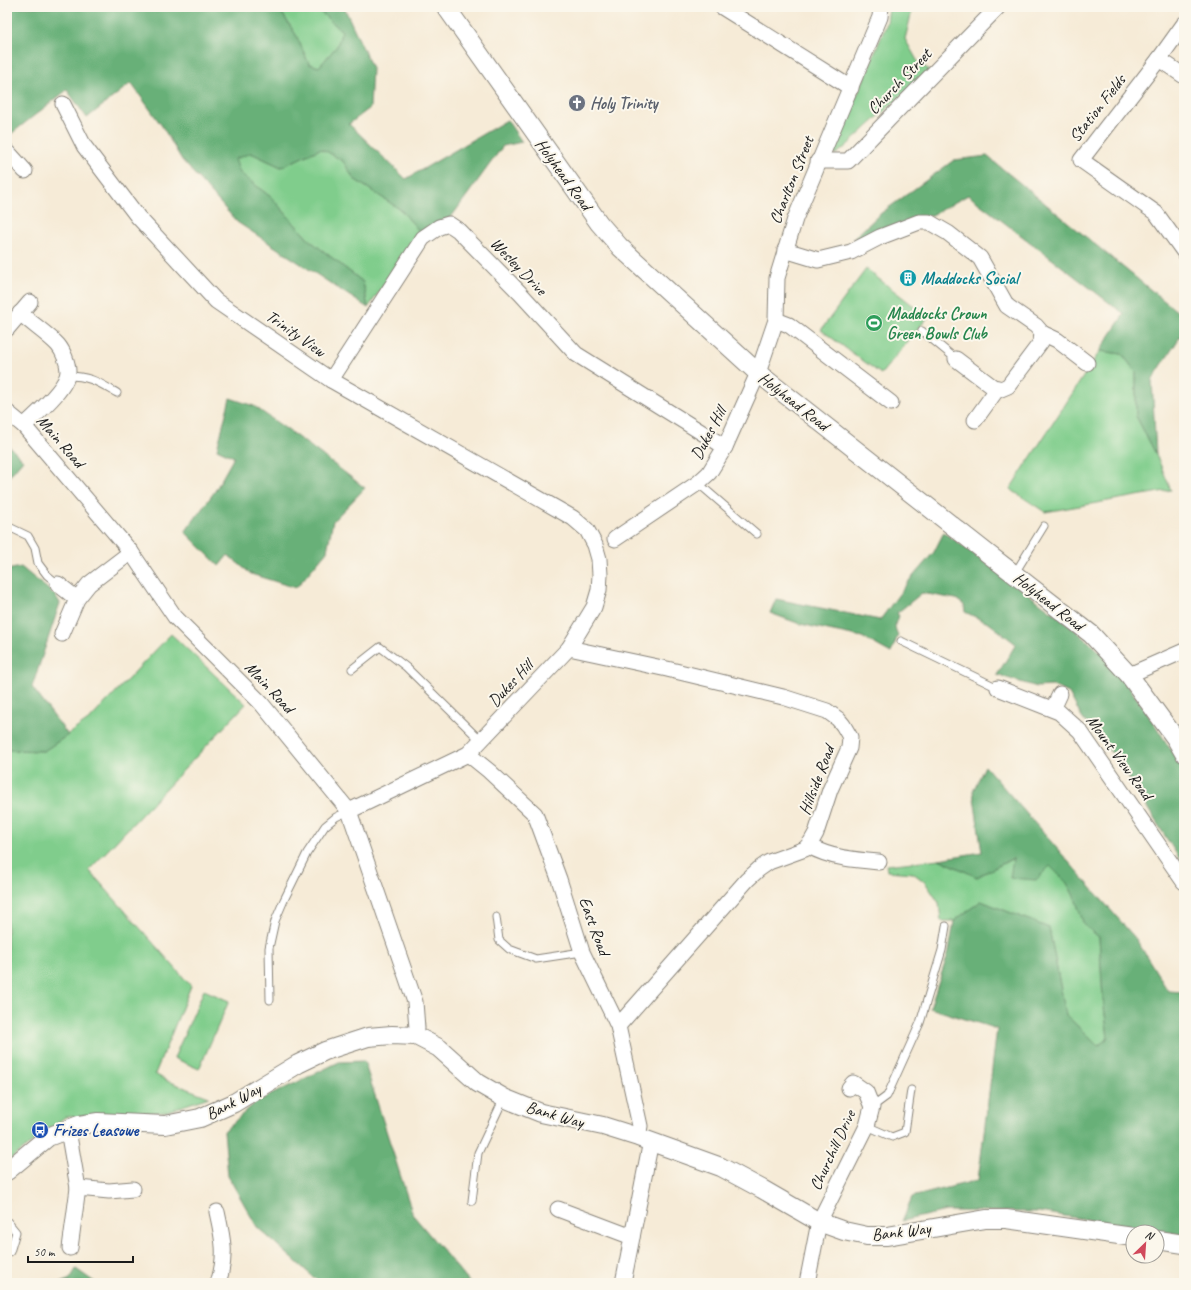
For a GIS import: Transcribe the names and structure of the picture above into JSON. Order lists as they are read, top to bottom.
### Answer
{
  "streets": {
    "street": [
      "Church Street",
      "Station Fields",
      "Holyhead Road",
      "Charlton Street",
      "Wesley Drive",
      "Trinity View",
      "Dukes Hill",
      "Main Road",
      "Mount View Road",
      "Hillside Road",
      "East Road",
      "Bank Way",
      "Churchill Drive"
    ]
  },
  "crossings": [
    ["Church Street", "Charlton Street"],
    ["Holyhead Road", "Charlton Street"],
    ["Holyhead Road", "Dukes Hill"],
    ["Charlton Street", "Dukes Hill"],
    ["Wesley Drive", "Trinity View"],
    ["Wesley Drive", "Dukes Hill"],
    ["Trinity View", "Dukes Hill"],
    ["Dukes Hill", "Main Road"],
    ["Dukes Hill", "Hillside Road"],
    ["Dukes Hill", "East Road"],
    ["Main Road", "Bank Way"],
    ["East Road", "Bank Way"],
    ["Bank Way", "Churchill Drive"]
  ],
  "places": {
    "church": ["Holy Trinity"],
    "building": ["Maddocks Social"],
    "sports": ["Maddocks Crown Green Bowls Club"],
    "bus stop": ["Frizes Leasowe"]
  },
  "scale_bar": "50 m",
  "north": "top right"
}
